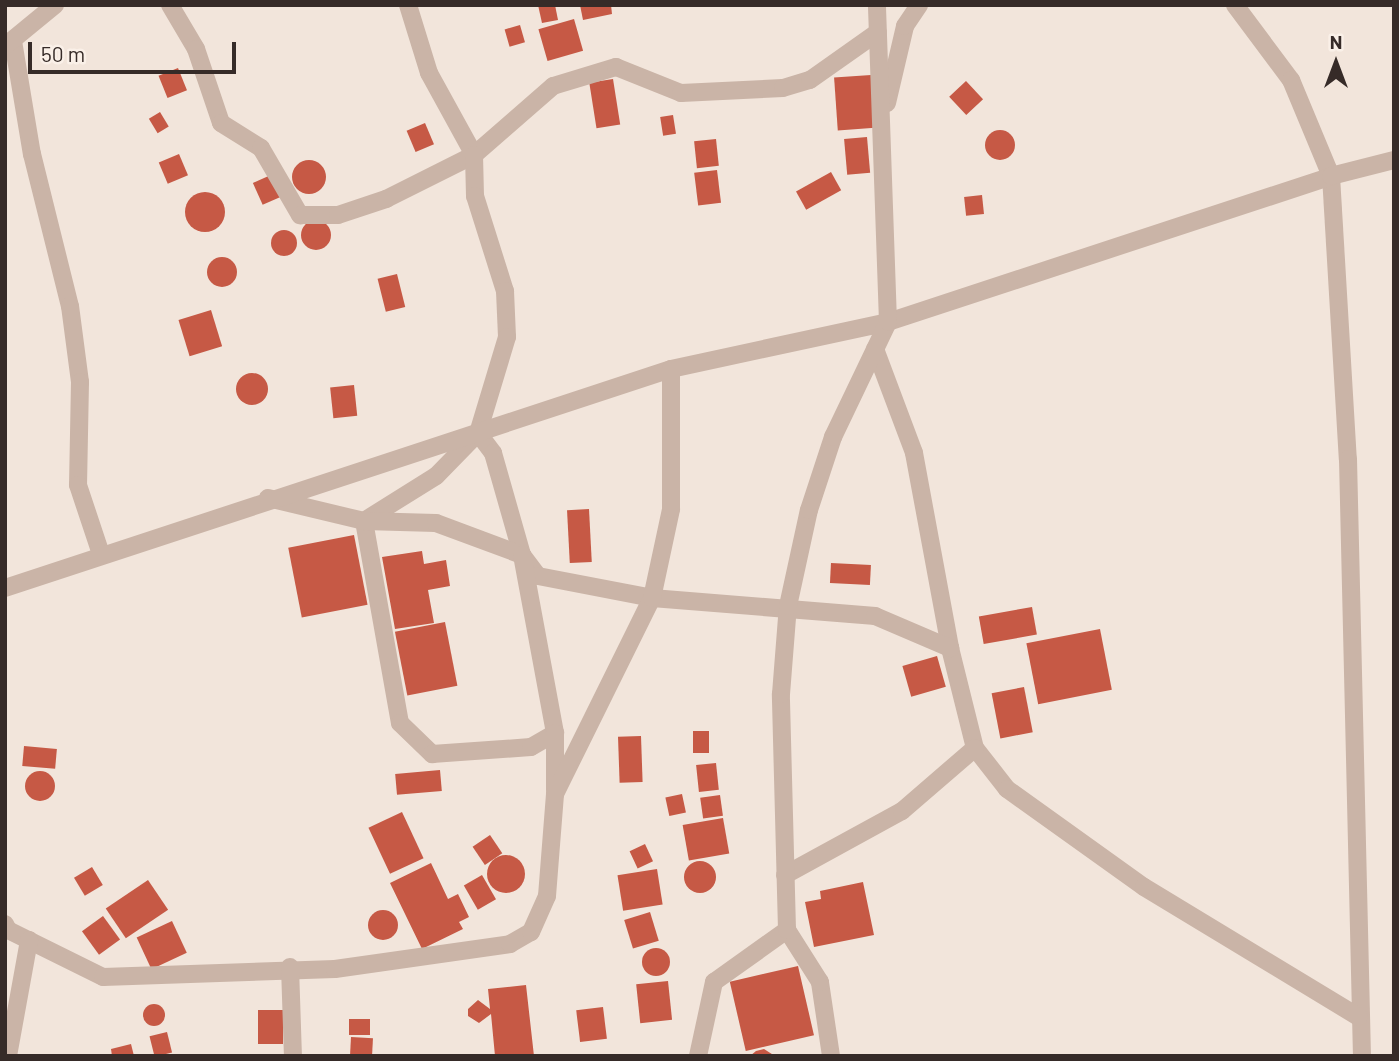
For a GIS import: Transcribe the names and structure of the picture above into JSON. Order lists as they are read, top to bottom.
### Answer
{
  "scale_bar": "50 m",
  "north": "top"
}
